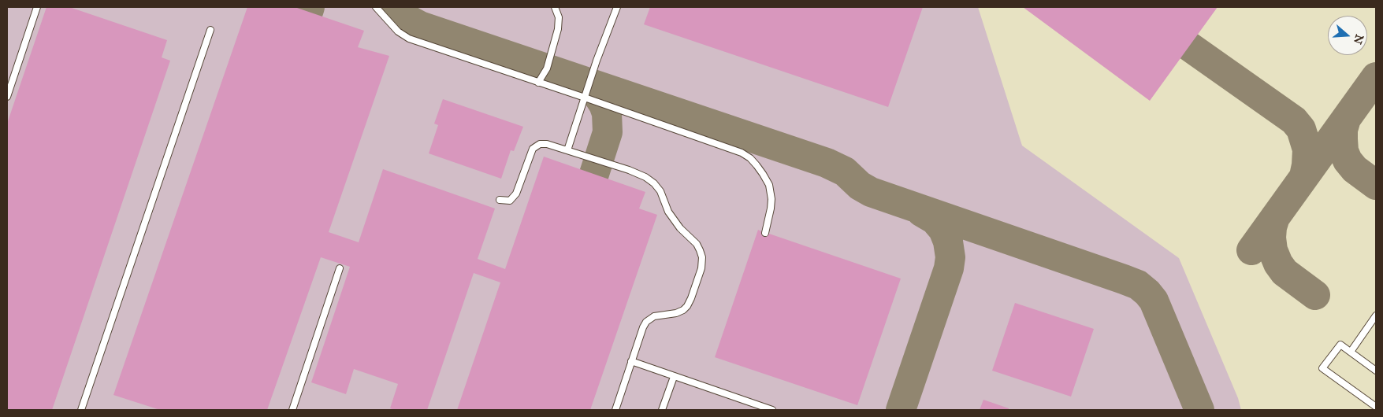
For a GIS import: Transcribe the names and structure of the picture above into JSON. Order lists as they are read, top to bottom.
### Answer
{
  "north": "right"
}
